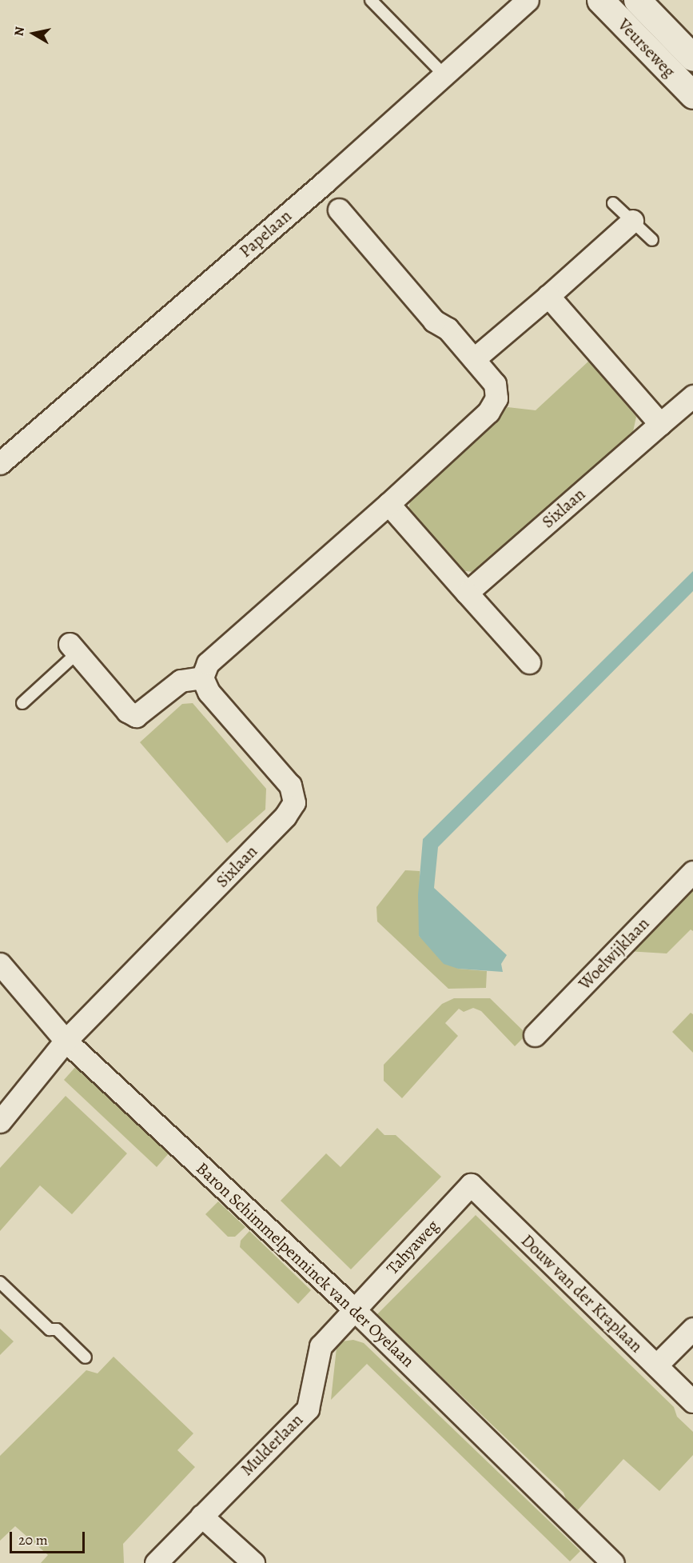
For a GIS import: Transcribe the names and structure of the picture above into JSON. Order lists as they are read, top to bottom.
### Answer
{
  "streets": {
    "main road": ["Veurseweg"],
    "street": [
      "Papelaan",
      "Sixlaan",
      "Woelwijklaan",
      "Tahyaweg",
      "Baron Schimmelpenninck van der Oyelaan",
      "Douw van der Kraplaan",
      "Mulderlaan"
    ]
  },
  "crossings": [
    ["Sixlaan", "Baron Schimmelpenninck van der Oyelaan"],
    ["Tahyaweg", "Baron Schimmelpenninck van der Oyelaan"],
    ["Tahyaweg", "Douw van der Kraplaan"],
    ["Tahyaweg", "Mulderlaan"],
    ["Baron Schimmelpenninck van der Oyelaan", "Mulderlaan"]
  ],
  "scale_bar": "20 m",
  "north": "left"
}
